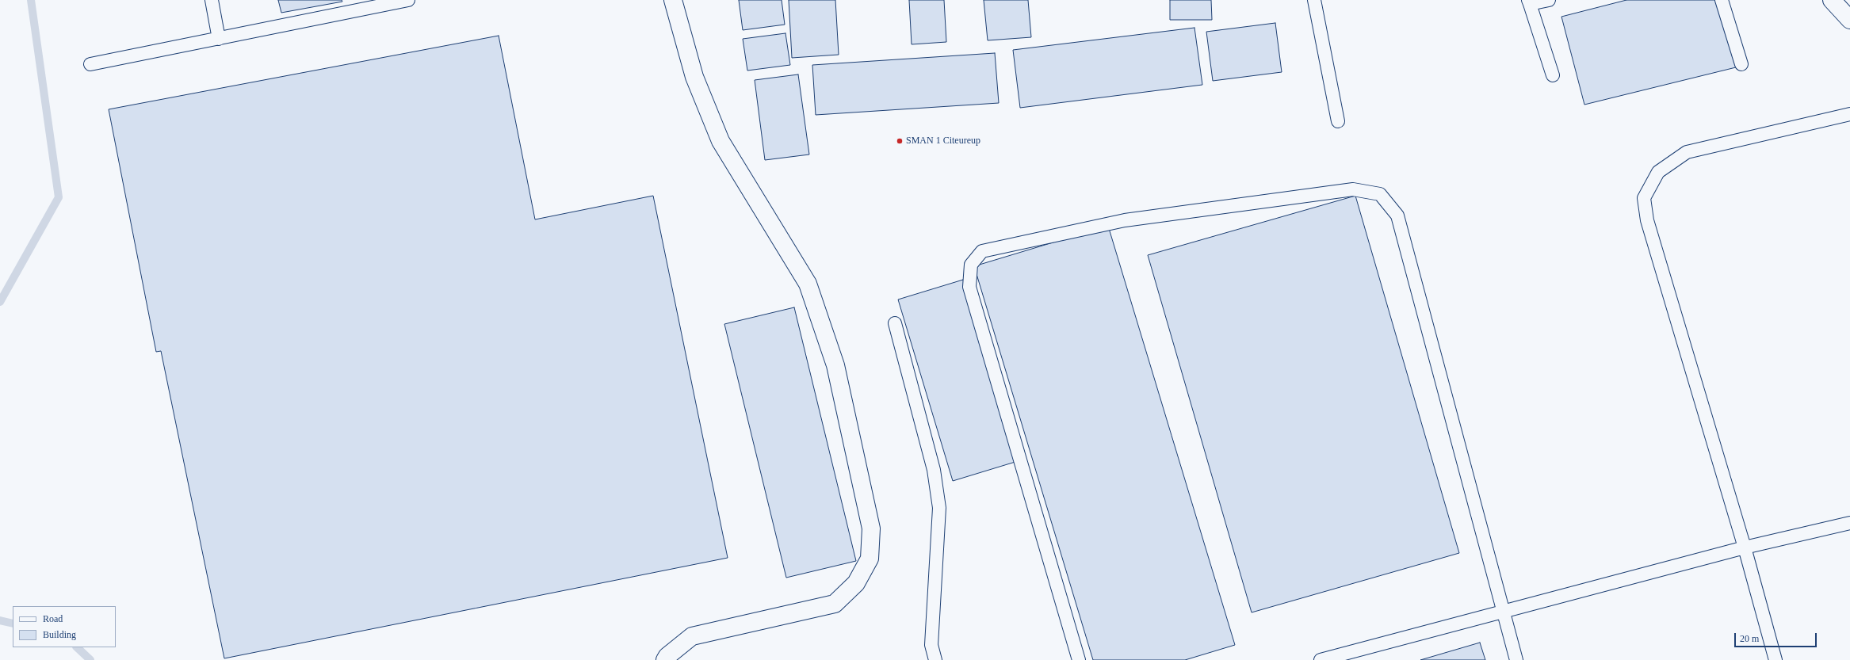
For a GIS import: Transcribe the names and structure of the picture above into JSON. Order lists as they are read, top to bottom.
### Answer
{
  "places": ["SMAN 1 Citeureup"],
  "legend": ["Road", "Building"],
  "scale_bar": "20 m"
}
